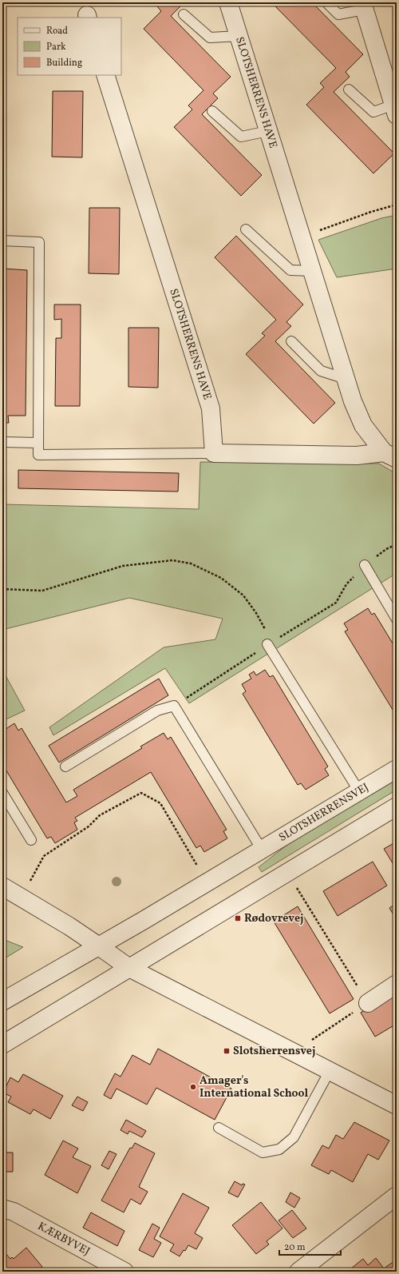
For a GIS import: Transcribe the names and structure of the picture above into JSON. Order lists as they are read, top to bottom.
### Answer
{
  "streets": {
    "street": ["SLOTSHERRENS HAVE", "SLOTSHERRENSVEJ", "KÆRBYVEJ"]
  },
  "places": {
    "transit": ["Rødovrevej", "Slotsherrensvej"],
    "other": ["Amager's International School"]
  },
  "legend": ["Road", "Park", "Building"],
  "scale_bar": "20 m"
}
